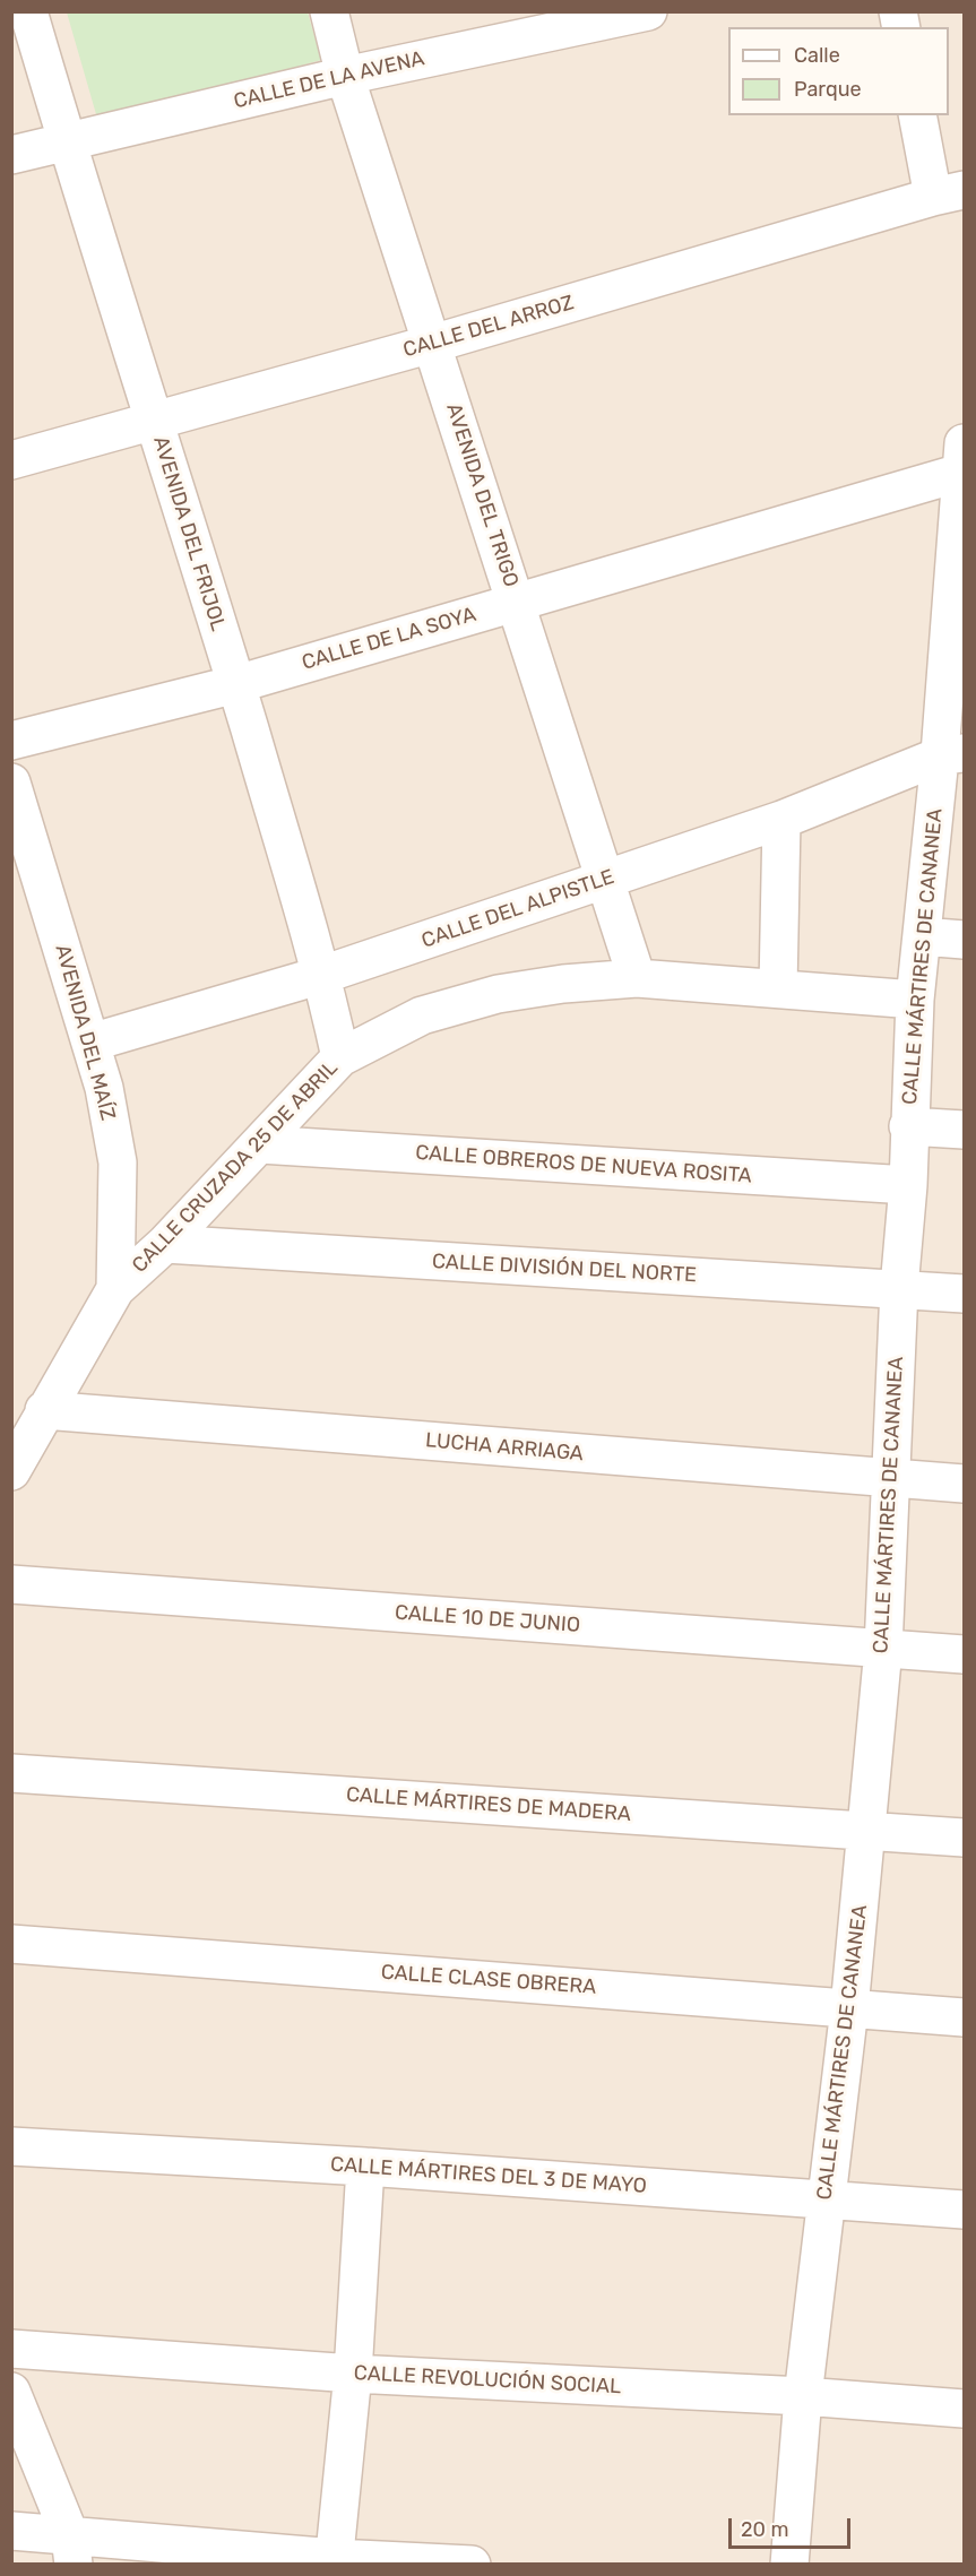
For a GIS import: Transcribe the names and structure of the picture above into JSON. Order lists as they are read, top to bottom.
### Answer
{
  "streets": {
    "street": [
      "CALLE DE LA AVENA",
      "CALLE DEL ARROZ",
      "AVENIDA DEL TRIGO",
      "AVENIDA DEL FRIJOL",
      "CALLE DE LA SOYA",
      "CALLE DEL ALPISTLE",
      "CALLE MÁRTIRES DE CANANEA",
      "AVENIDA DEL MAÍZ",
      "CALLE OBREROS DE NUEVA ROSITA",
      "CALLE CRUZADA 25 DE ABRIL",
      "CALLE DIVISIÓN DEL NORTE",
      "LUCHA ARRIAGA",
      "CALLE 10 DE JUNIO",
      "CALLE MÁRTIRES DE MADERA",
      "CALLE CLASE OBRERA",
      "CALLE MÁRTIRES DEL 3 DE MAYO",
      "CALLE REVOLUCIÓN SOCIAL"
    ]
  },
  "crossings": [
    ["CALLE DE LA AVENA", "AVENIDA DEL TRIGO"],
    ["CALLE DE LA AVENA", "AVENIDA DEL FRIJOL"],
    ["CALLE DEL ARROZ", "AVENIDA DEL TRIGO"],
    ["CALLE DEL ARROZ", "AVENIDA DEL FRIJOL"],
    ["AVENIDA DEL TRIGO", "CALLE DE LA SOYA"],
    ["AVENIDA DEL TRIGO", "CALLE DEL ALPISTLE"],
    ["AVENIDA DEL TRIGO", "CALLE CRUZADA 25 DE ABRIL"],
    ["AVENIDA DEL FRIJOL", "CALLE DE LA SOYA"],
    ["AVENIDA DEL FRIJOL", "CALLE DEL ALPISTLE"],
    ["AVENIDA DEL FRIJOL", "CALLE CRUZADA 25 DE ABRIL"],
    ["CALLE DE LA SOYA", "CALLE MÁRTIRES DE CANANEA"],
    ["CALLE DEL ALPISTLE", "CALLE MÁRTIRES DE CANANEA"],
    ["CALLE DEL ALPISTLE", "AVENIDA DEL MAÍZ"],
    ["CALLE MÁRTIRES DE CANANEA", "CALLE OBREROS DE NUEVA ROSITA"],
    ["CALLE MÁRTIRES DE CANANEA", "CALLE CRUZADA 25 DE ABRIL"],
    ["CALLE MÁRTIRES DE CANANEA", "CALLE DIVISIÓN DEL NORTE"],
    ["CALLE MÁRTIRES DE CANANEA", "LUCHA ARRIAGA"],
    ["CALLE MÁRTIRES DE CANANEA", "CALLE 10 DE JUNIO"],
    ["CALLE MÁRTIRES DE CANANEA", "CALLE MÁRTIRES DE MADERA"],
    ["CALLE MÁRTIRES DE CANANEA", "CALLE CLASE OBRERA"],
    ["CALLE MÁRTIRES DE CANANEA", "CALLE MÁRTIRES DEL 3 DE MAYO"],
    ["CALLE MÁRTIRES DE CANANEA", "CALLE REVOLUCIÓN SOCIAL"],
    ["AVENIDA DEL MAÍZ", "CALLE CRUZADA 25 DE ABRIL"],
    ["CALLE OBREROS DE NUEVA ROSITA", "CALLE CRUZADA 25 DE ABRIL"],
    ["CALLE CRUZADA 25 DE ABRIL", "CALLE DIVISIÓN DEL NORTE"]
  ],
  "legend": ["Calle", "Parque"],
  "scale_bar": "20 m"
}
